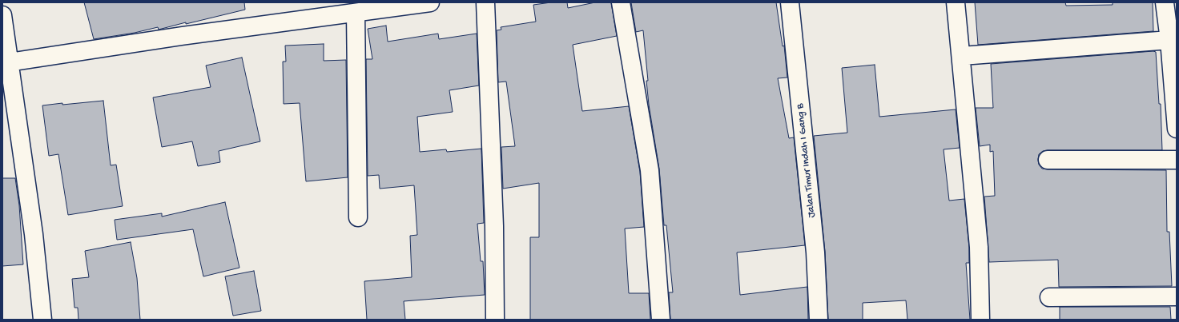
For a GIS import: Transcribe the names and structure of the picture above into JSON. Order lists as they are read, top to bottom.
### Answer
{
  "streets": {
    "street": ["Jalan Timur Indah I Gang B"]
  }
}
